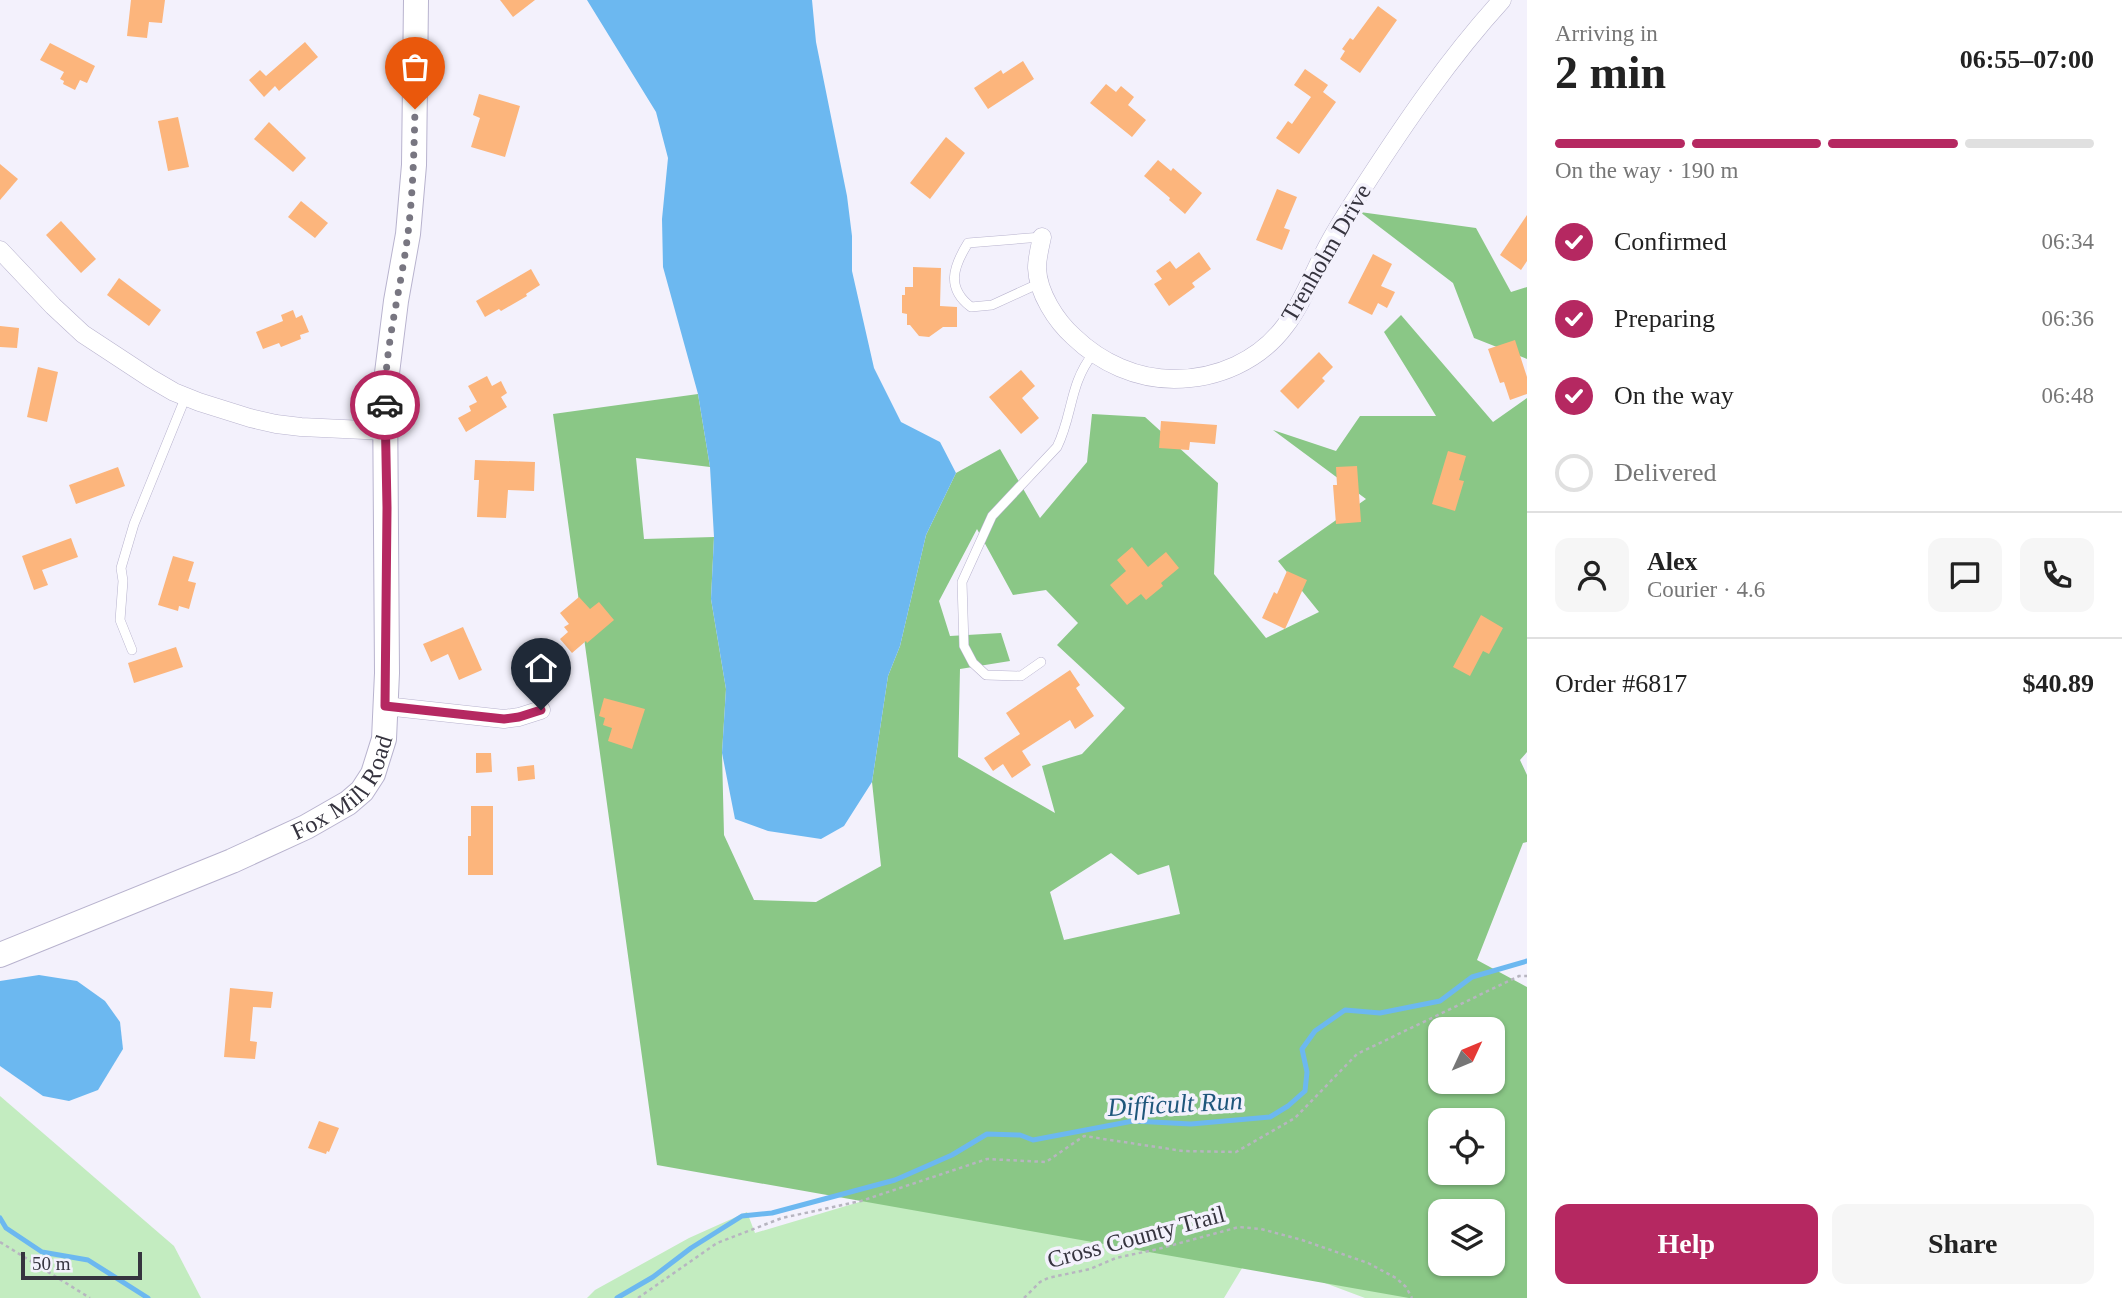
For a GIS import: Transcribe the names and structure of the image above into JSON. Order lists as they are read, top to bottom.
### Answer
{
  "streets": {
    "main road": ["Fox Mill Road"],
    "street": ["Trenholm Drive"],
    "path": ["Cross County Trail"]
  },
  "water": ["Difficult Run"],
  "scale_bar": "50 m",
  "north": "top right",
  "page": {
    "heading": ["2 min", "Arriving in", "06:55–07:00"],
    "panel": [
      "Alex",
      "Courier · 4.6",
      "Order #6817",
      "$40.89"
    ],
    "bar": "On the way · 190 m",
    "list": [
      ["Confirmed", "06:34"],
      ["Preparing", "06:36"],
      ["On the way", "06:48"],
      "Delivered"
    ],
    "buttons": ["Help", "Share"],
    "scale": "50 m"
  }
}
